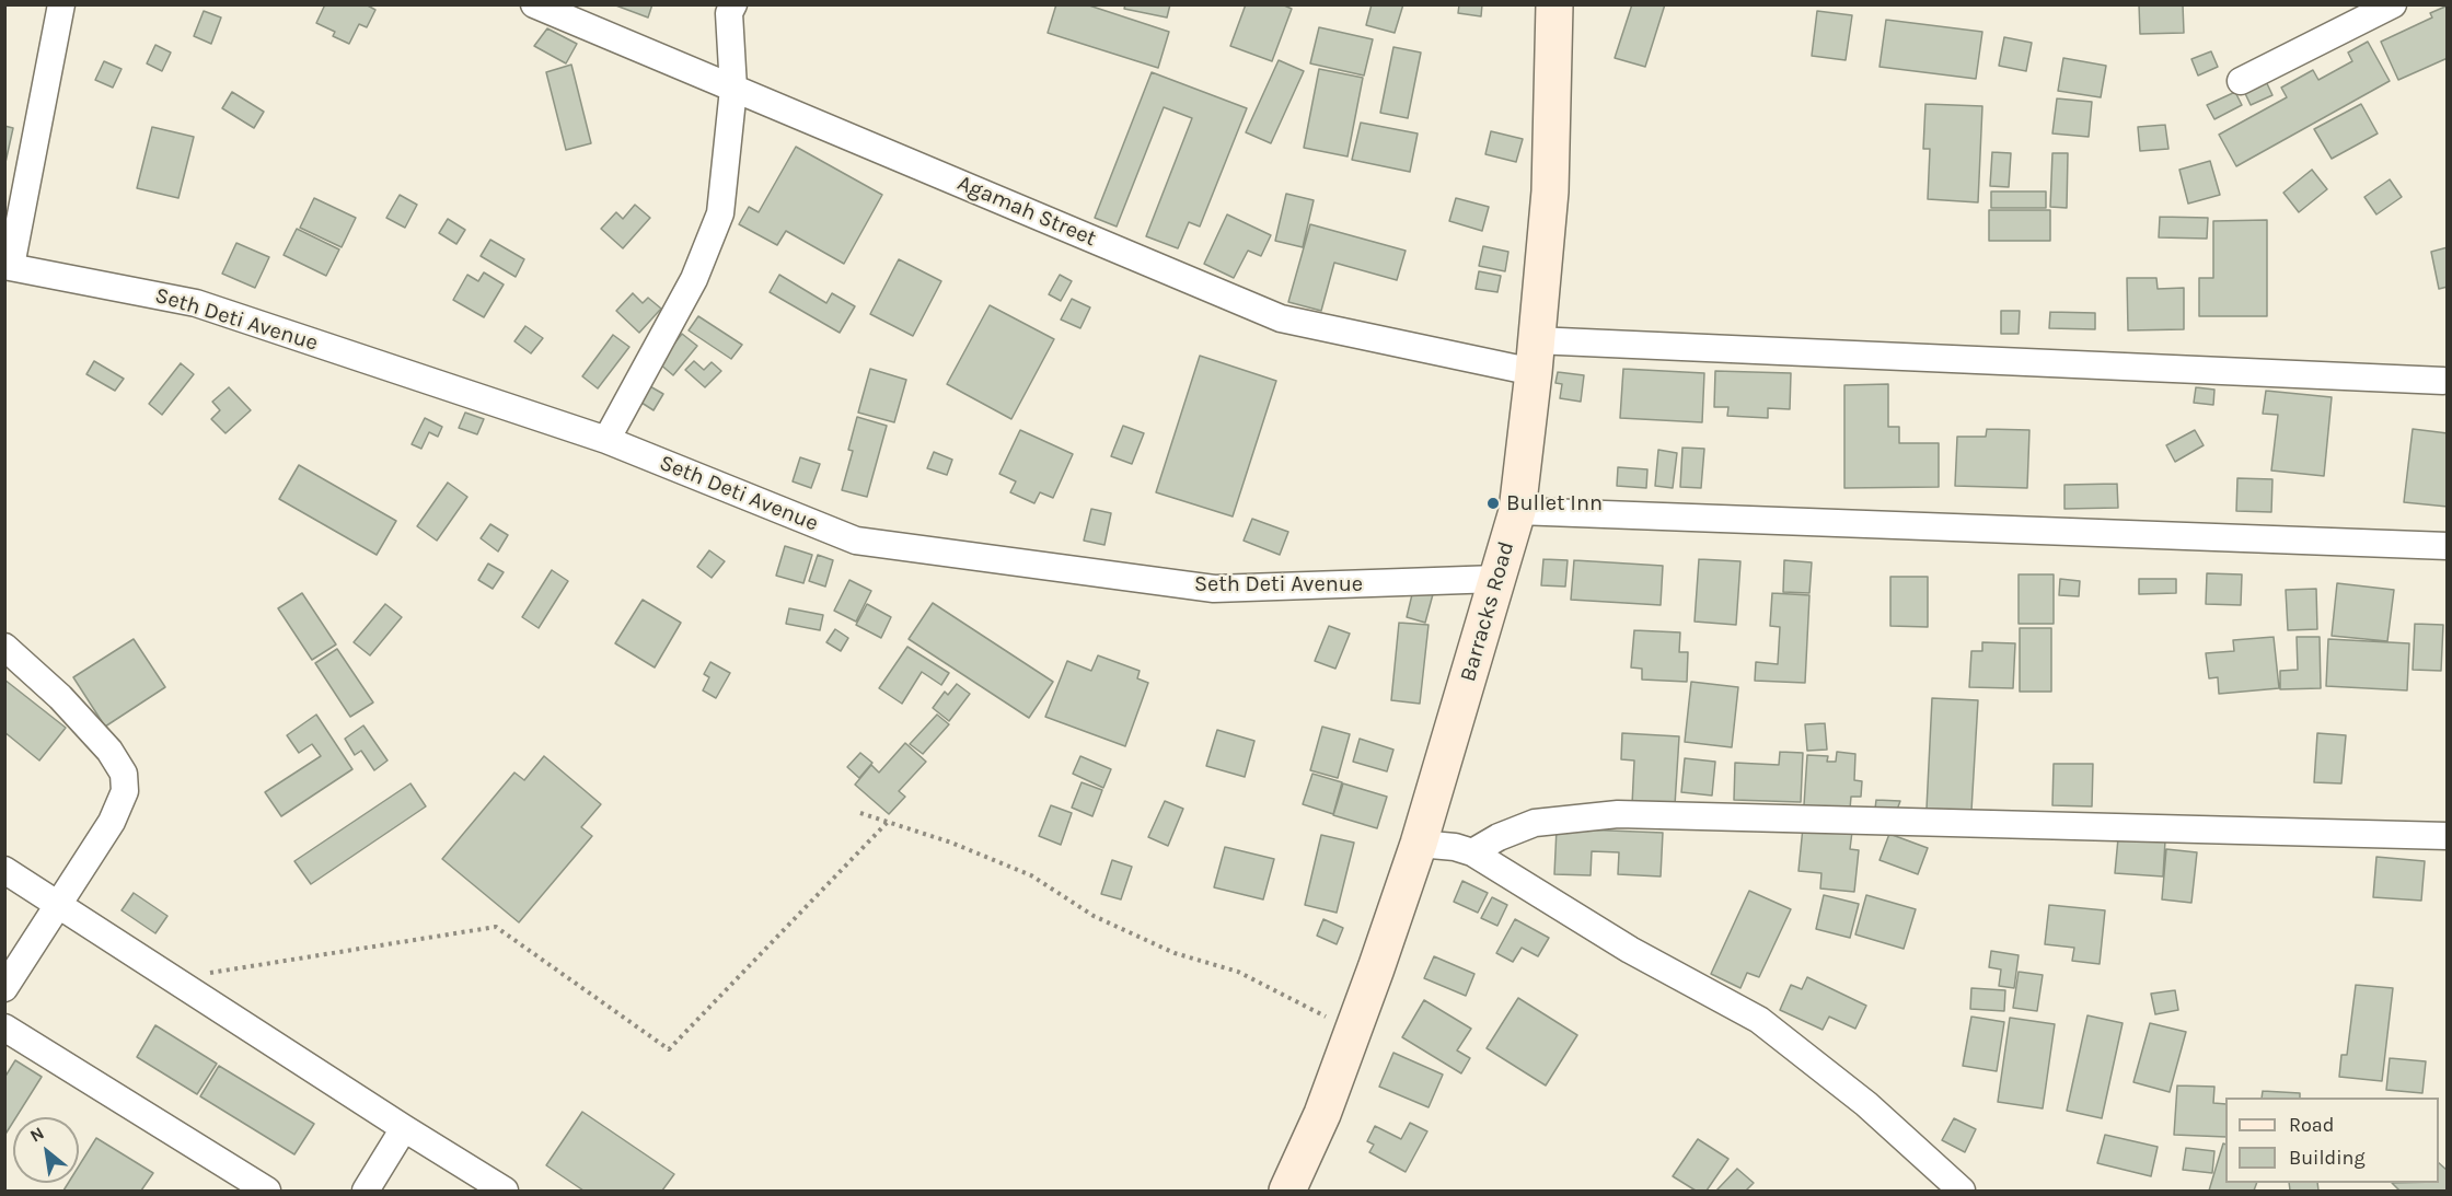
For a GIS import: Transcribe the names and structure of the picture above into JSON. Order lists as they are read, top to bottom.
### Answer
{
  "streets": {
    "street": ["Agamah Street", "Seth Deti Avenue", "Barracks Road"]
  },
  "crossings": [
    ["Agamah Street", "Barracks Road"],
    ["Seth Deti Avenue", "Barracks Road"]
  ],
  "places": ["Bullet Inn"],
  "legend": ["Road", "Building"],
  "north": "top left"
}
